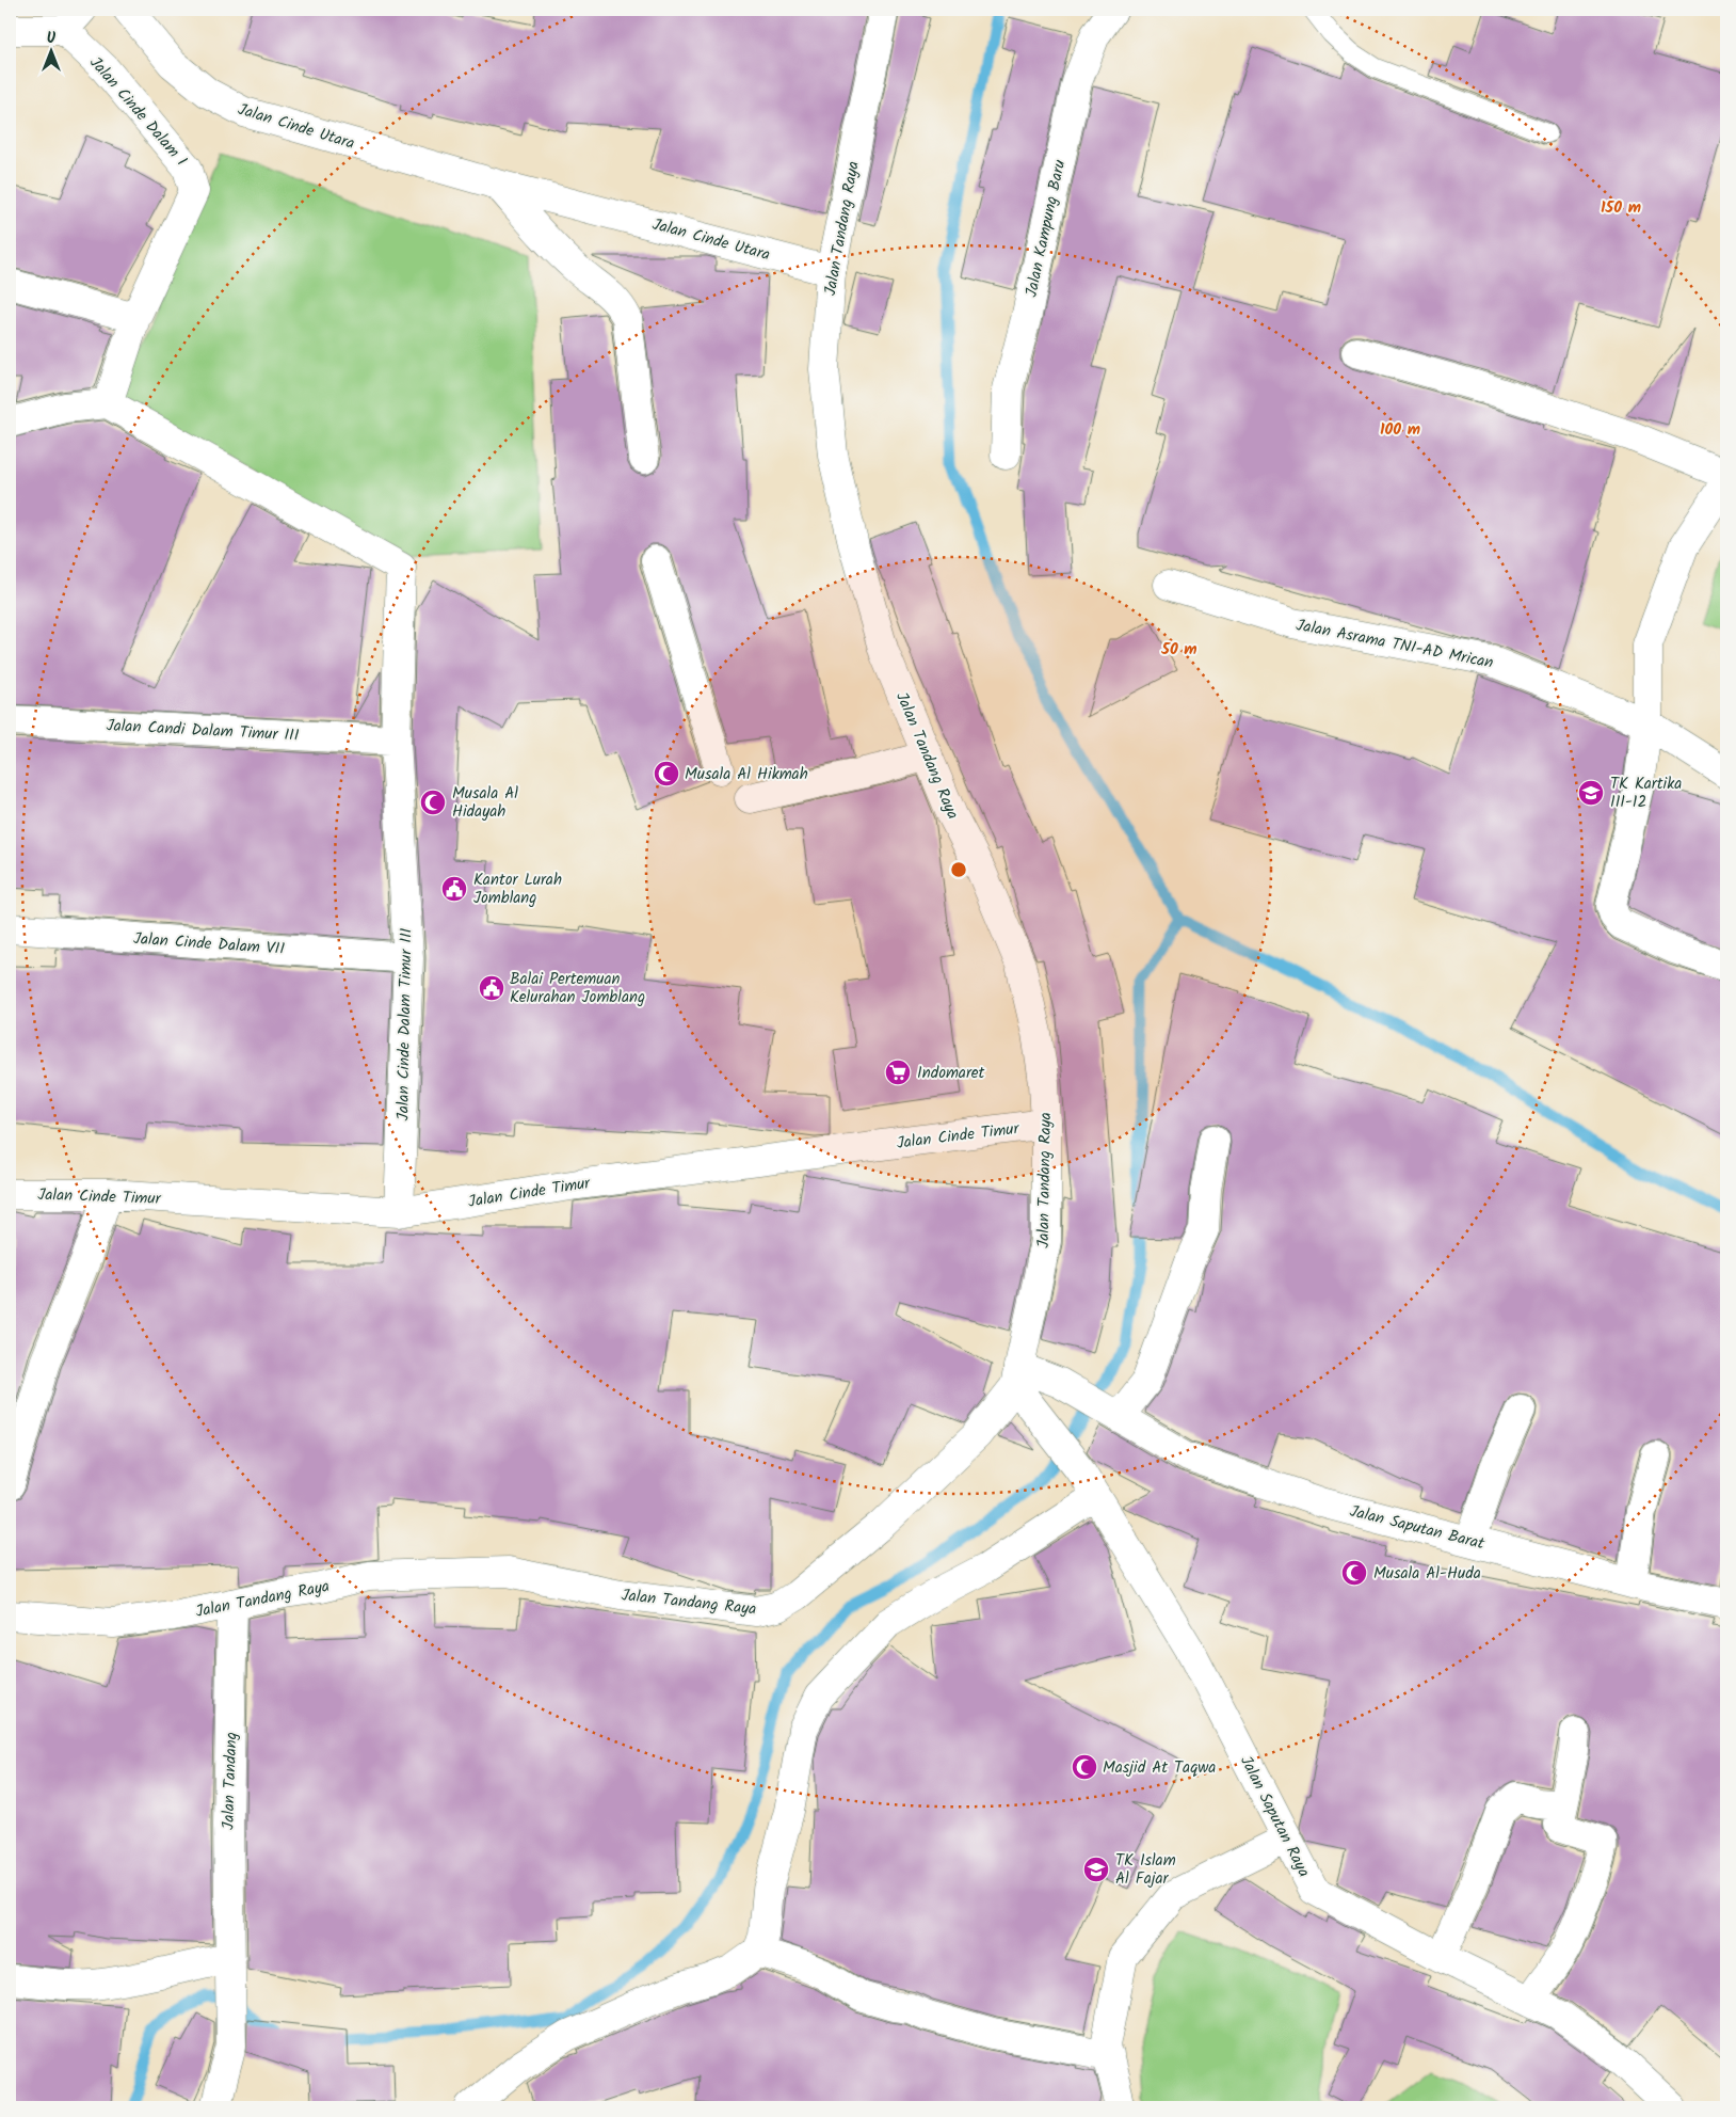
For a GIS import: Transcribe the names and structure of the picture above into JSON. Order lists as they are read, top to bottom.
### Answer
{
  "streets": {
    "street": [
      "Jalan Cinde Dalam I",
      "Jalan Cinde Utara",
      "Jalan Tandang Raya",
      "Jalan Kampung Baru",
      "Jalan Asrama TNI-AD Mrican",
      "Jalan Candi Dalam Timur III",
      "Jalan Cinde Dalam VII",
      "Jalan Cinde Dalam Timur III",
      "Jalan Cinde Timur",
      "Jalan Saputan Barat",
      "Jalan Tandang",
      "Jalan Saputan Raya"
    ]
  },
  "crossings": [
    ["Jalan Cinde Dalam I", "Jalan Cinde Dalam Timur III"],
    ["Jalan Cinde Utara", "Jalan Tandang Raya"],
    ["Jalan Tandang Raya", "Jalan Cinde Timur"],
    ["Jalan Tandang Raya", "Jalan Saputan Barat"],
    ["Jalan Tandang Raya", "Jalan Tandang"],
    ["Jalan Tandang Raya", "Jalan Saputan Raya"],
    ["Jalan Candi Dalam Timur III", "Jalan Cinde Dalam Timur III"],
    ["Jalan Cinde Dalam VII", "Jalan Cinde Dalam Timur III"],
    ["Jalan Cinde Dalam Timur III", "Jalan Cinde Timur"],
    ["Jalan Saputan Barat", "Jalan Saputan Raya"]
  ],
  "places": {
    "mosque": [
      "Musala Al Hikmah",
      "Musala Al Hidayah",
      "Musala Al-Huda",
      "Masjid At Taqwa"
    ],
    "school or university": ["TK Kartika III-12", "TK Islam Al Fajar"],
    "public building": ["Kantor Lurah Jomblang", "Balai Pertemuan Kelurahan Jomblang"],
    "supermarket": ["Indomaret"]
  },
  "north": "top",
  "rings": ["150 m", "100 m", "50 m"]
}
